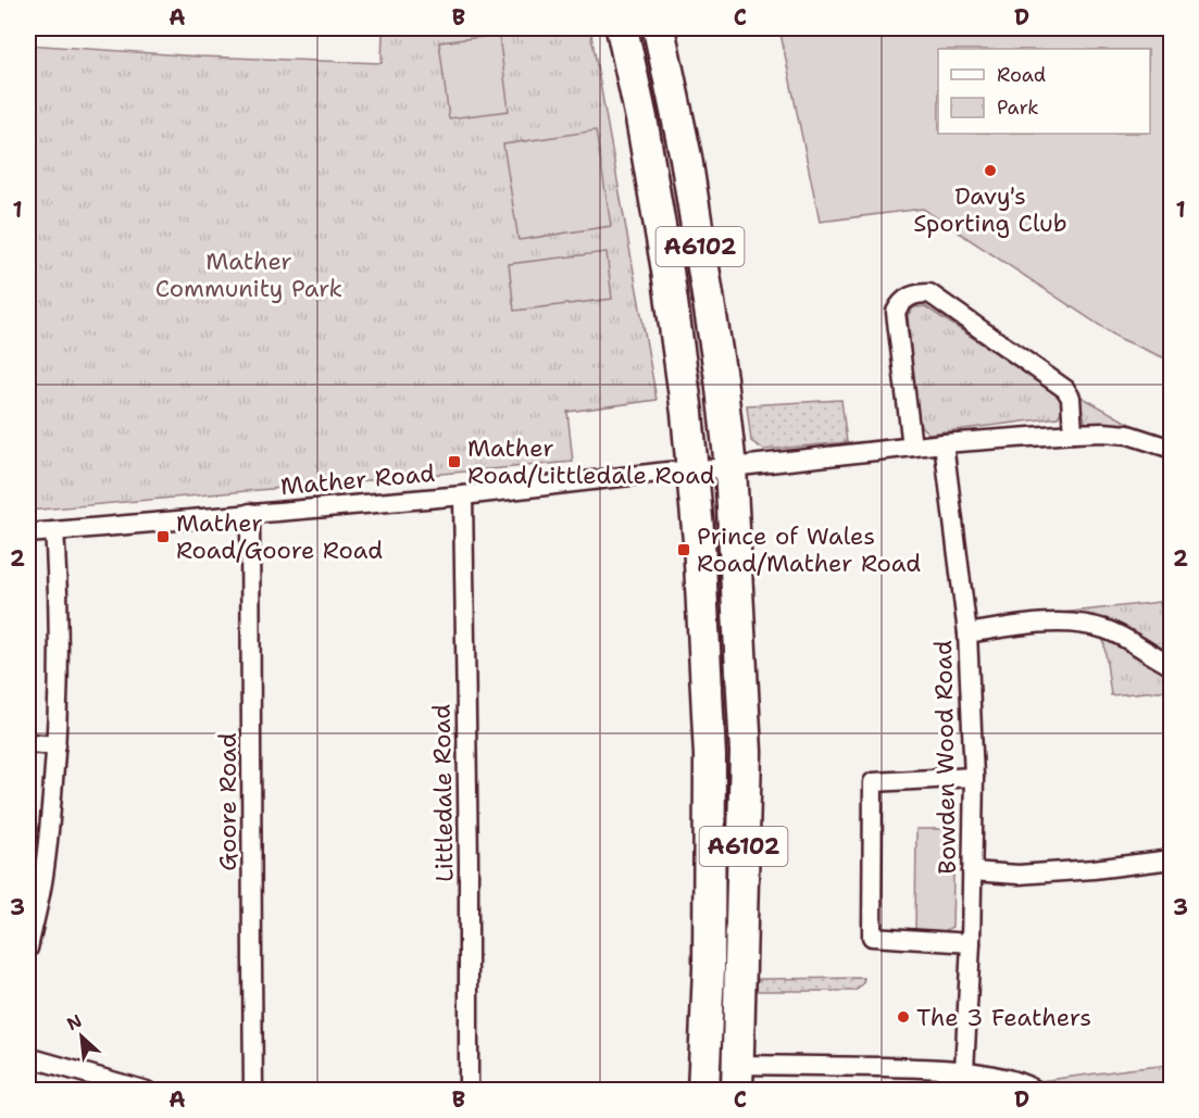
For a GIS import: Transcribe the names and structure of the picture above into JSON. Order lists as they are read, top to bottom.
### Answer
{
  "streets": {
    "highway": ["A6102"],
    "street": [
      "Mather Road",
      "Bowden Wood Road",
      "Littledale Road",
      "Goore Road"
    ]
  },
  "crossings": [
    ["A6102", "Mather Road"],
    ["Mather Road", "Bowden Wood Road"],
    ["Mather Road", "Littledale Road"],
    ["Mather Road", "Goore Road"]
  ],
  "parks": ["Mather Community Park"],
  "places": {
    "other": ["Davy's Sporting Club", "The 3 Feathers"],
    "transit": ["Mather Road/Littledale Road", "Mather Road/Goore Road", "Prince of Wales Road/Mather Road"]
  },
  "legend": ["Road", "Park"],
  "north": "top left",
  "grid": {
    "columns": [
      "A",
      "B",
      "C",
      "D"
    ],
    "rows": ["1", "2", "3"]
  }
}
